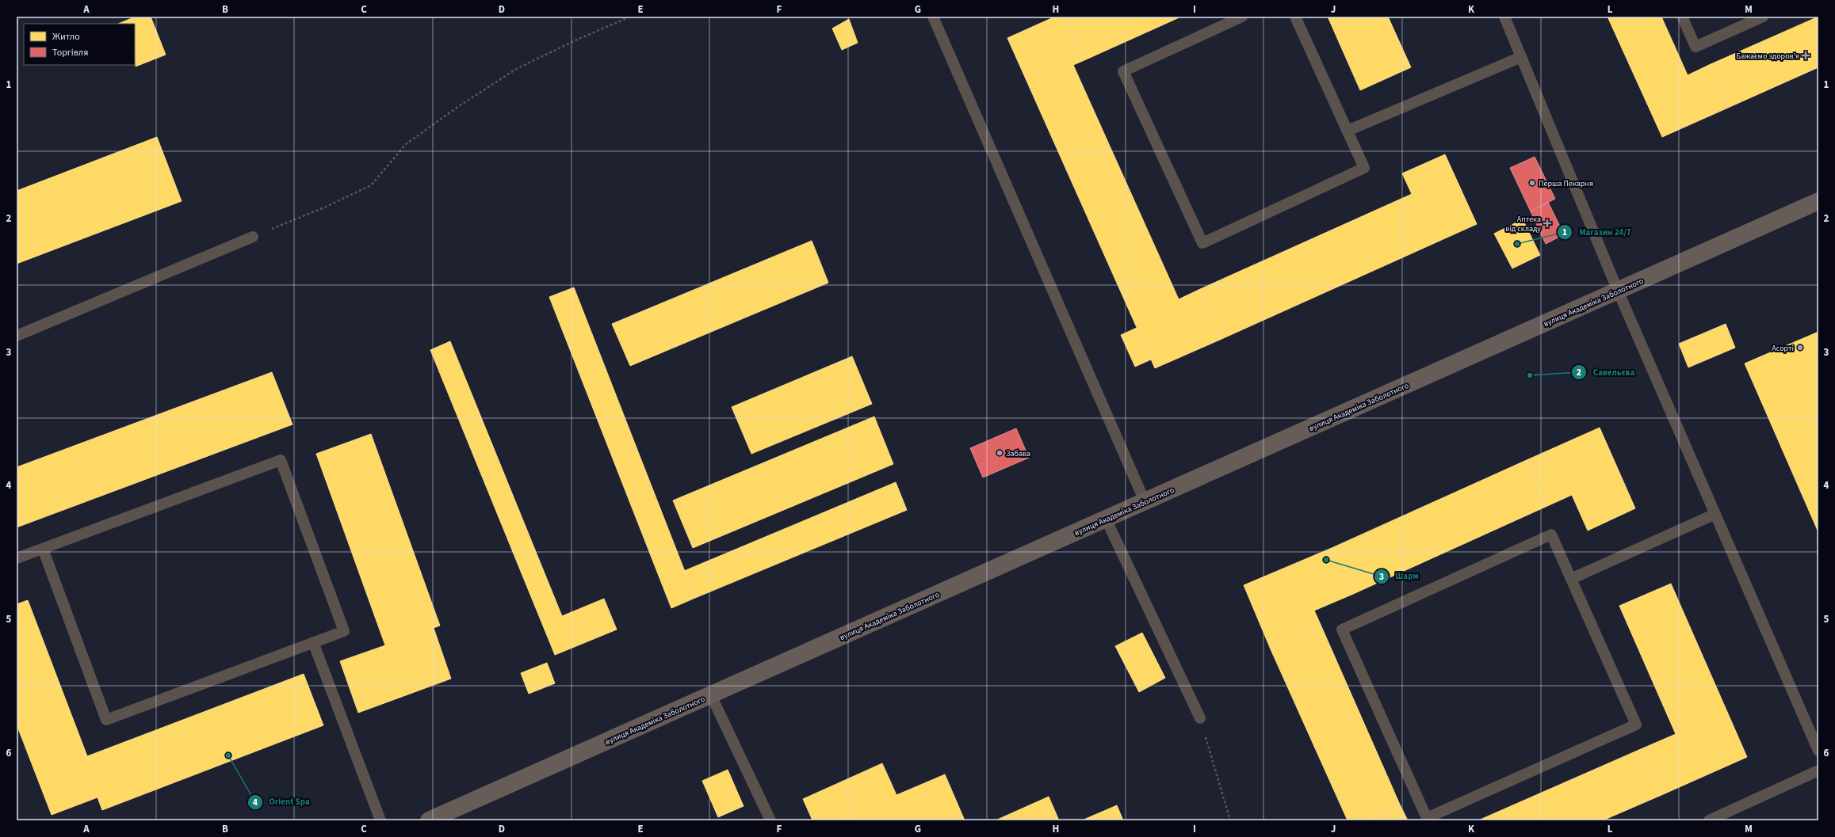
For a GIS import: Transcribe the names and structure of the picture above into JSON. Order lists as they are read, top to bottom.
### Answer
{
  "streets": {
    "main road": ["вулиця Академіка Заболотного"]
  },
  "places": {
    "health": ["Бажаємо здоров'я", "Аптека від складу"],
    "other": [
      "Перша Пекарня",
      "Магазин 24/7",
      "Асортi",
      "Савельєва",
      "Забава",
      "Шарм",
      "Orient Spa"
    ]
  },
  "legend": ["Житло", "Торгівля"],
  "grid": {
    "columns": [
      "A",
      "B",
      "C",
      "D",
      "E",
      "F",
      "G",
      "H",
      "I",
      "J",
      "K",
      "L",
      "M"
    ],
    "rows": [
      "1",
      "2",
      "3",
      "4",
      "5",
      "6"
    ]
  }
}
